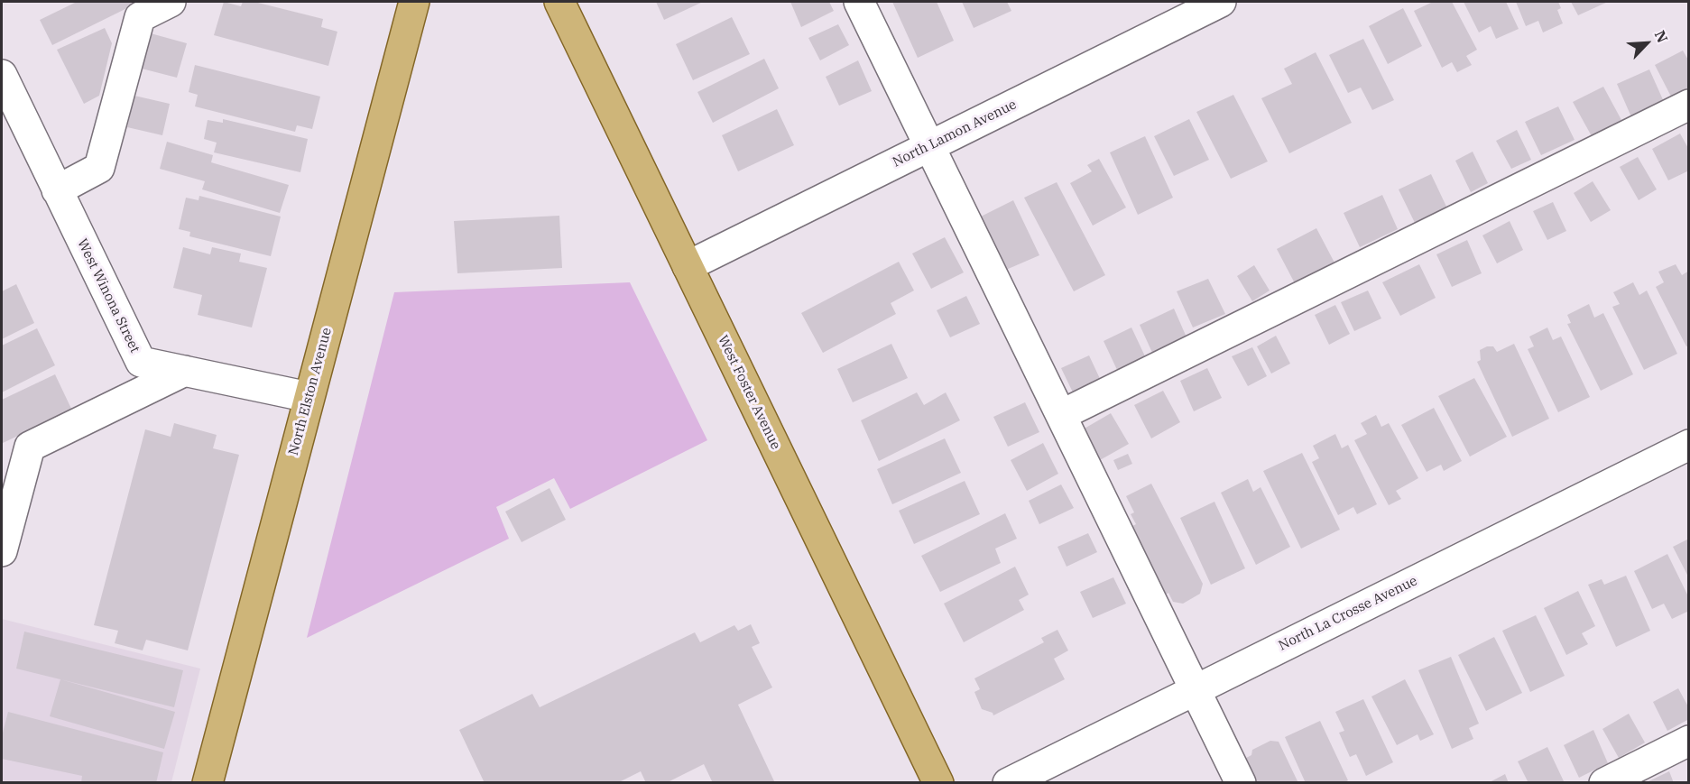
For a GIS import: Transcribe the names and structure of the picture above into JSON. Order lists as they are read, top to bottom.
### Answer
{
  "streets": {
    "main road": ["North Elston Avenue", "West Foster Avenue"],
    "street": ["North Lamon Avenue", "West Winona Street", "North La Crosse Avenue"]
  },
  "crossings": [
    ["North Lamon Avenue", "West Foster Avenue"],
    ["West Winona Street", "North Elston Avenue"]
  ],
  "north": "top right"
}
